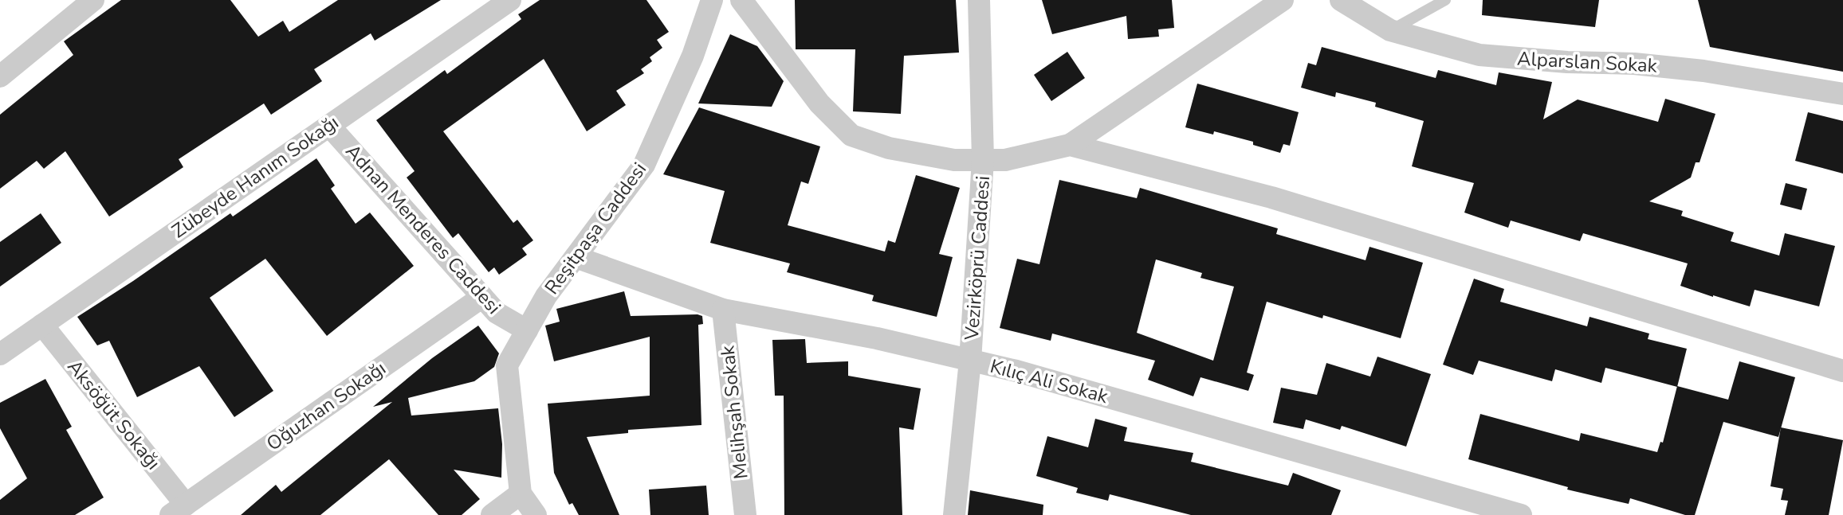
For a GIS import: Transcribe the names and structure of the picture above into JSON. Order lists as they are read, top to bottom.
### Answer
{
  "streets": {
    "street": [
      "Alparslan Sokak",
      "Zübeyde Hanım Sokağı",
      "Reşitpaşa Caddesi",
      "Adnan Menderes Caddesi",
      "Vezirköprü Caddesi",
      "Kılıç Ali Sokak",
      "Oğuzhan Sokağı",
      "Melihşah Sokak",
      "Aksöğüt Sokağı"
    ]
  },
  "crossings": [
    ["Zübeyde Hanım Sokağı", "Adnan Menderes Caddesi"],
    ["Zübeyde Hanım Sokağı", "Aksöğüt Sokağı"],
    ["Reşitpaşa Caddesi", "Adnan Menderes Caddesi"],
    ["Reşitpaşa Caddesi", "Kılıç Ali Sokak"],
    ["Adnan Menderes Caddesi", "Oğuzhan Sokağı"],
    ["Vezirköprü Caddesi", "Kılıç Ali Sokak"],
    ["Kılıç Ali Sokak", "Melihşah Sokak"],
    ["Oğuzhan Sokağı", "Aksöğüt Sokağı"]
  ]
}
